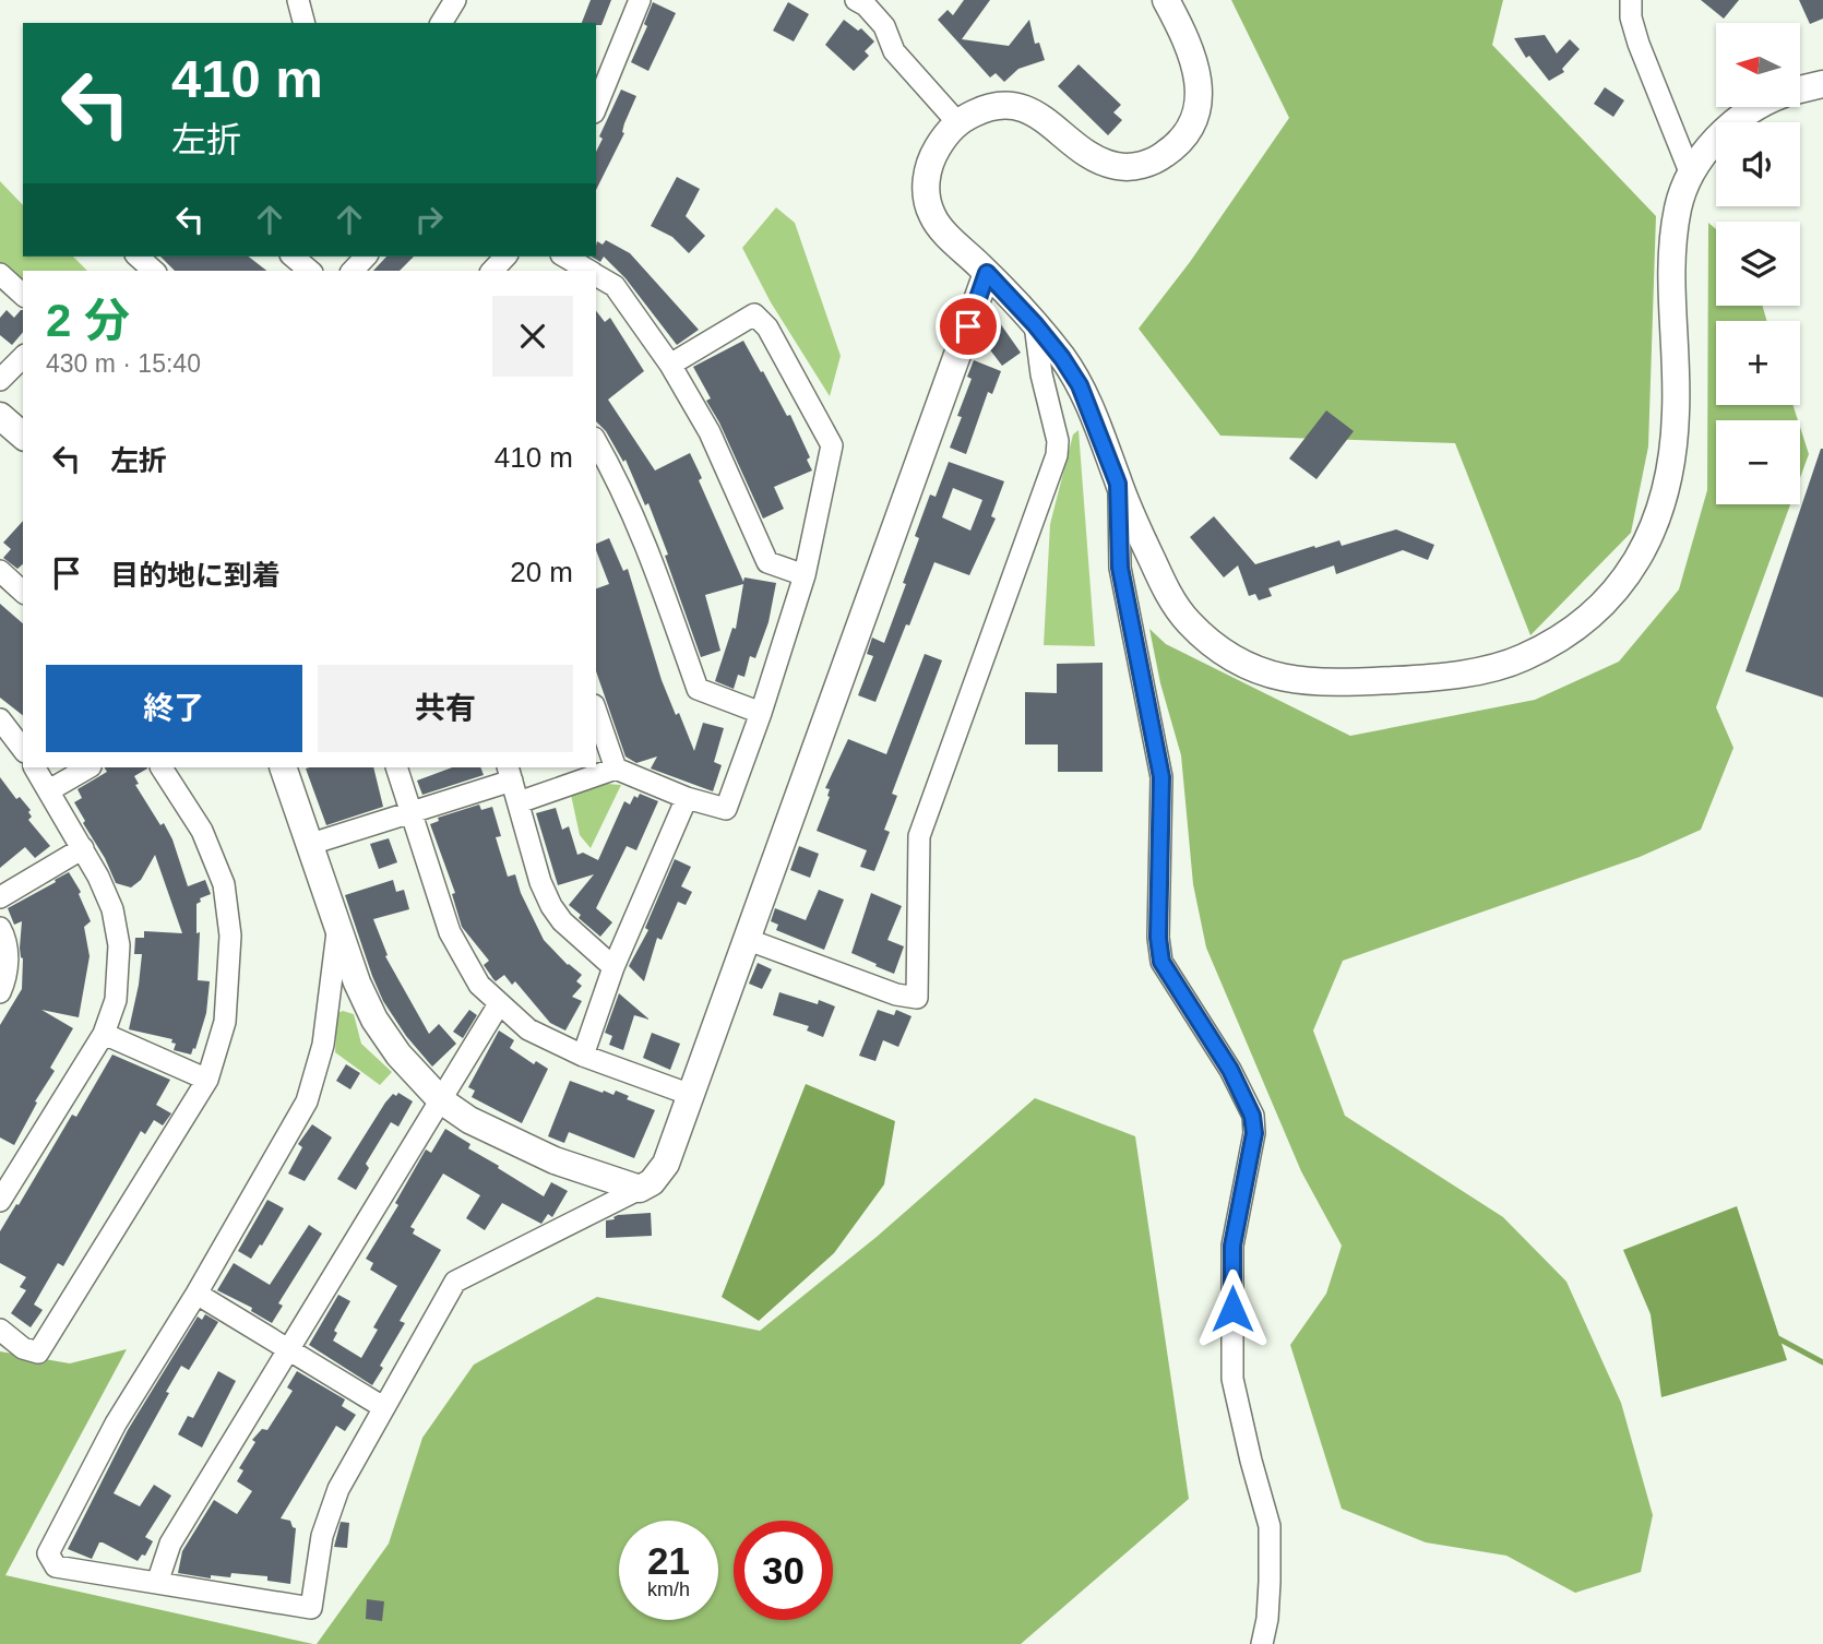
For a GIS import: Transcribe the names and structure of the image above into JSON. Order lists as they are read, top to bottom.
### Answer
{
  "north": "left",
  "page": {
    "map_buttons": ["+", "−"],
    "turn": ["410 m", "左折"],
    "heading": ["2 分", "430 m · 15:40"],
    "list": [
      {
        "name": "左折",
        "value": "410 m"
      },
      {
        "name": "目的地に到着",
        "value": "20 m"
      }
    ],
    "buttons": ["終了", "共有"],
    "speed": "21 km/h",
    "limit": "30"
  }
}
